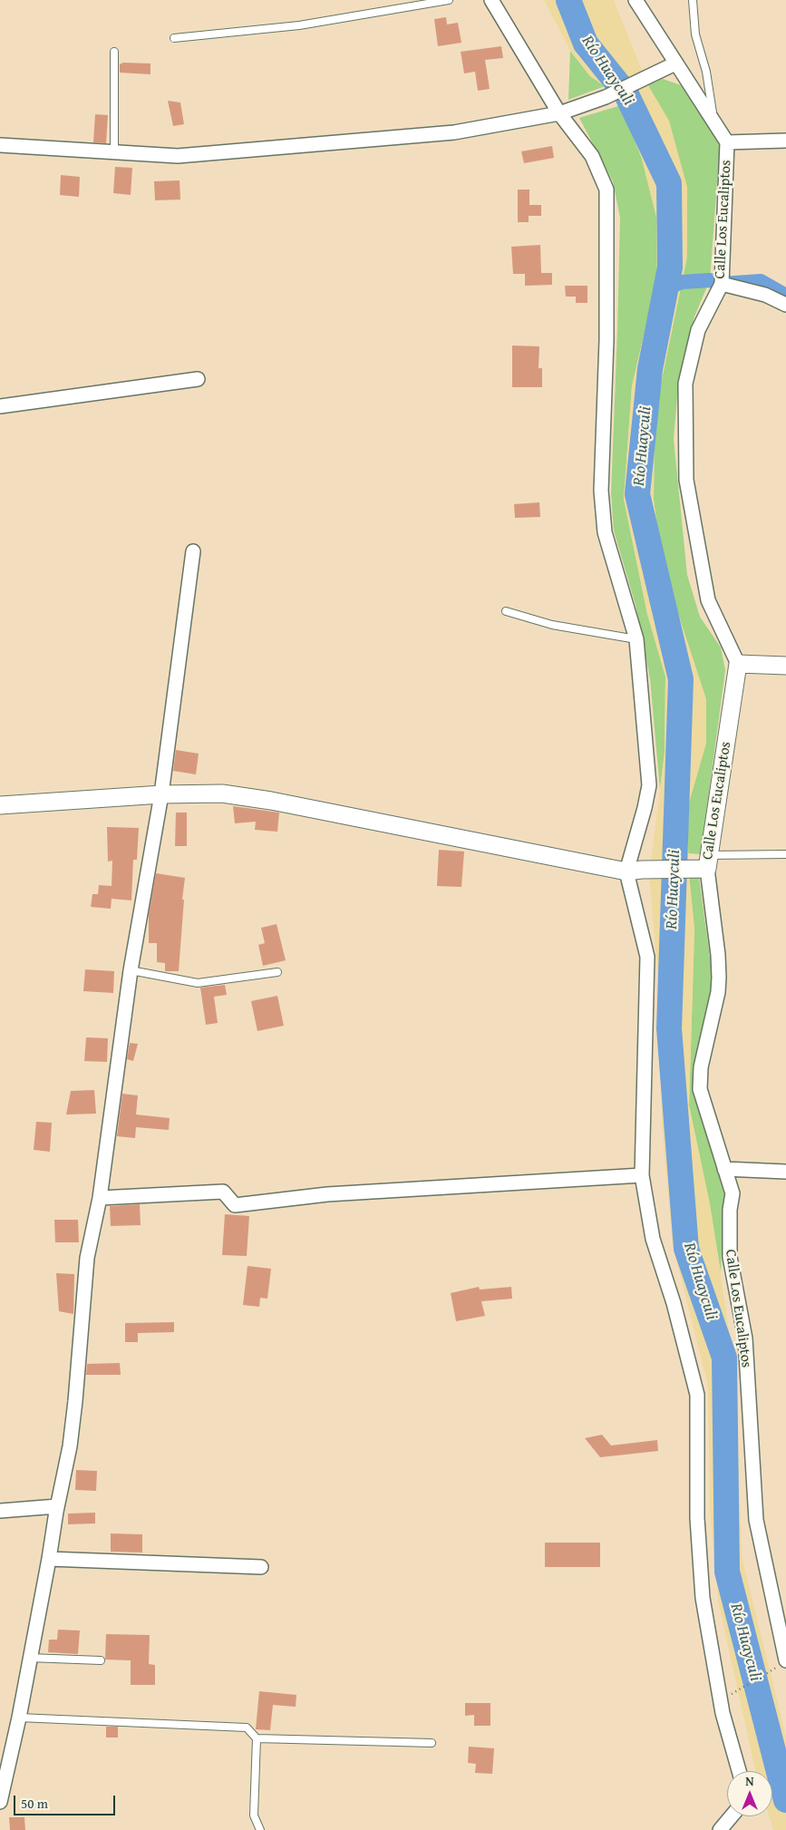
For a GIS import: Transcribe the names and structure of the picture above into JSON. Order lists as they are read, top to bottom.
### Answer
{
  "streets": {
    "street": ["Calle Los Eucaliptos"]
  },
  "water": ["Río Huayculi"],
  "scale_bar": "50 m",
  "north": "top"
}
